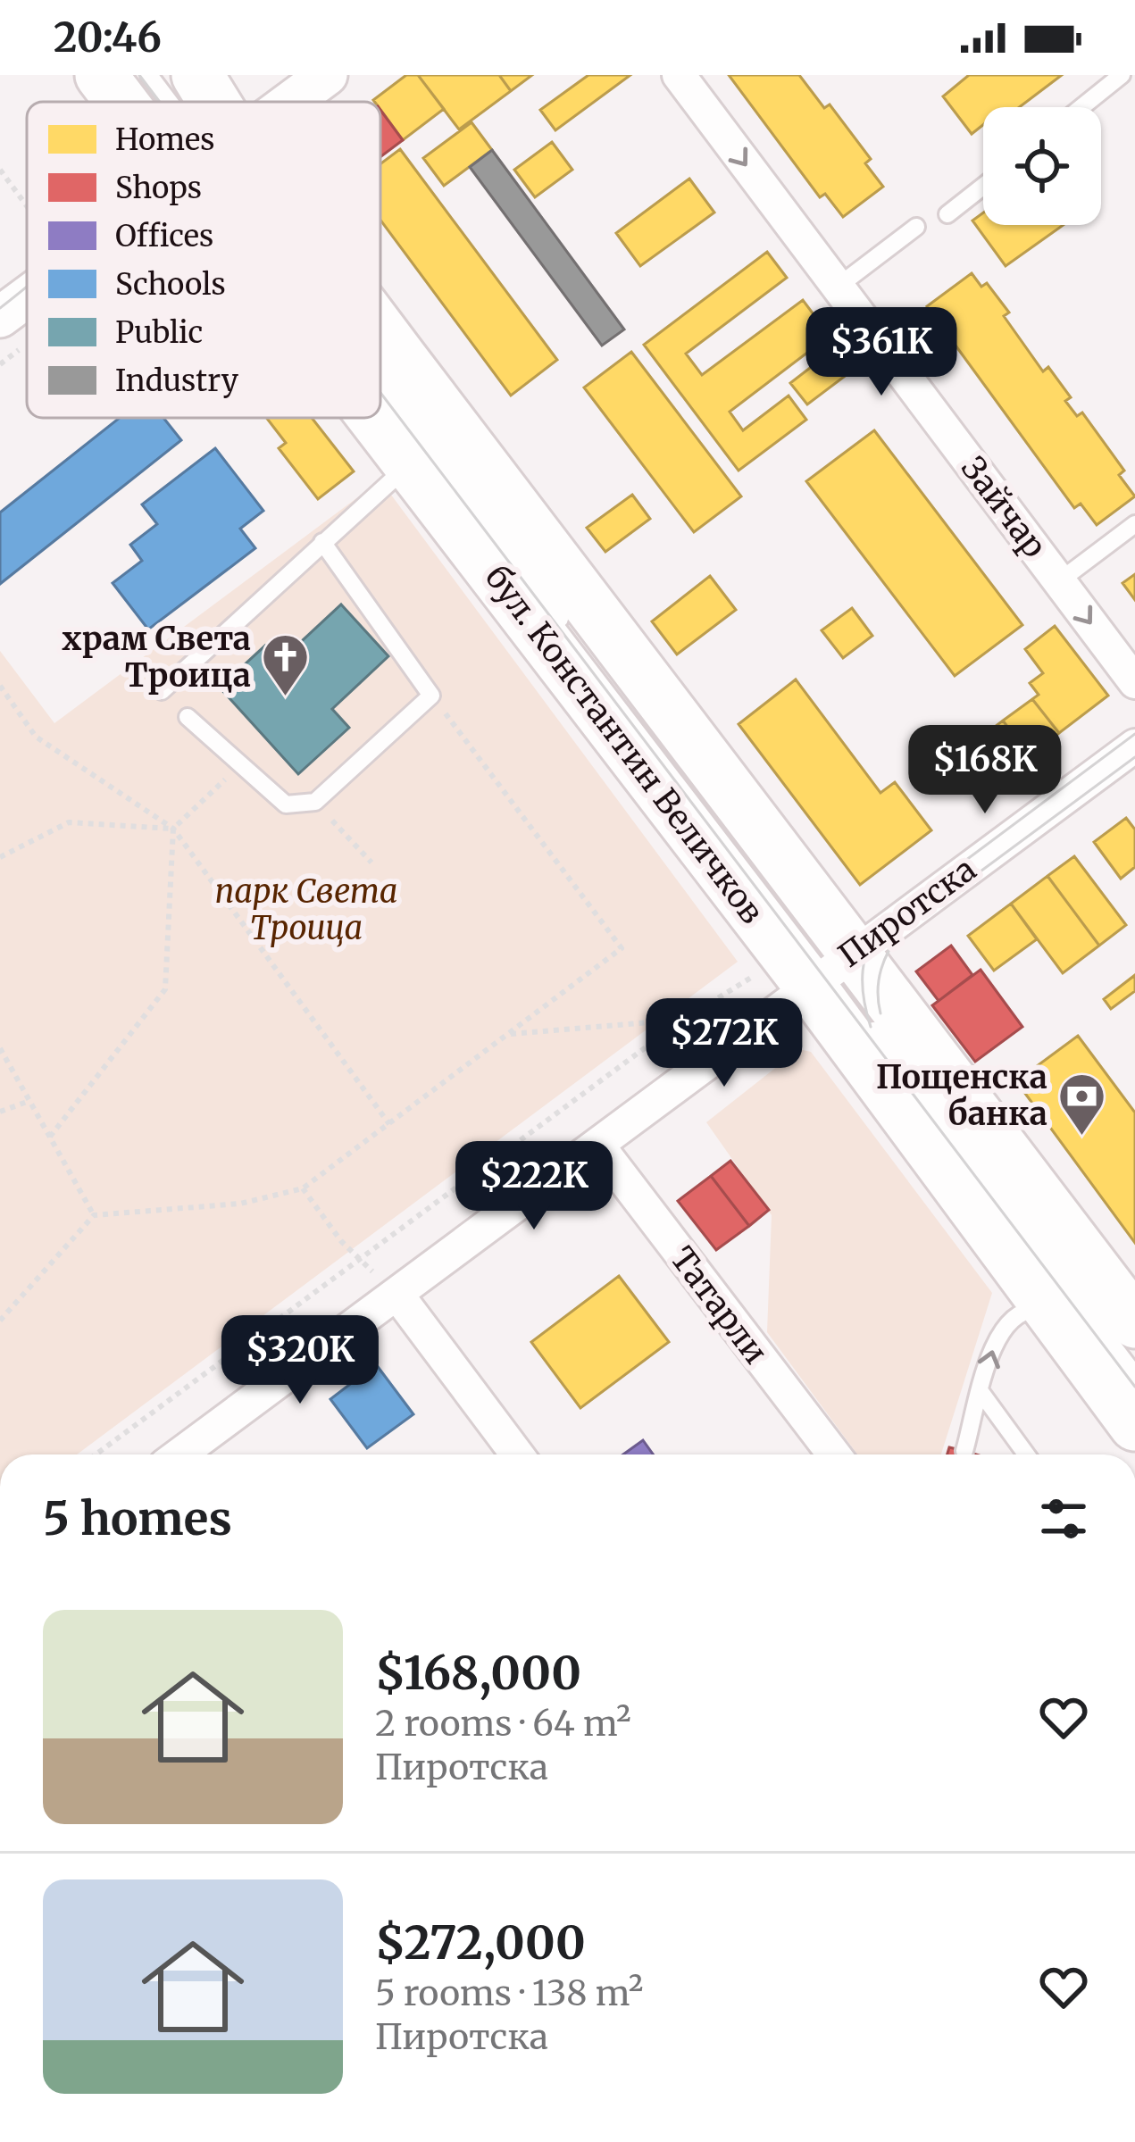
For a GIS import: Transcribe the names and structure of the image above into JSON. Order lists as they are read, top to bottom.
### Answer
{
  "streets": {
    "main road": ["бул. Константин Величков"],
    "street": ["Зайчар", "Пиротска", "Татарли"]
  },
  "crossings": [
    ["бул. Константин Величков", "Пиротска"],
    ["Пиротска", "Татарли"]
  ],
  "one_way": ["Зайчар"],
  "parks": ["парк Света Троица"],
  "places": {
    "church": ["храм Света Троица"],
    "bank": ["Пощенска банка"]
  },
  "legend": [
    "Homes",
    "Shops",
    "Offices",
    "Schools",
    "Public",
    "Industry"
  ],
  "page": {
    "status": "20:46",
    "price": [
      "$361K",
      "$168K",
      "$272K",
      "$222K",
      "$320K"
    ],
    "heading": "5 homes",
    "list": [
      {
        "name": "$168,000",
        "note": "2 rooms · 64 m² · Пиротска"
      },
      {
        "name": "$272,000",
        "note": "5 rooms · 138 m² · Пиротска"
      }
    ]
  }
}
